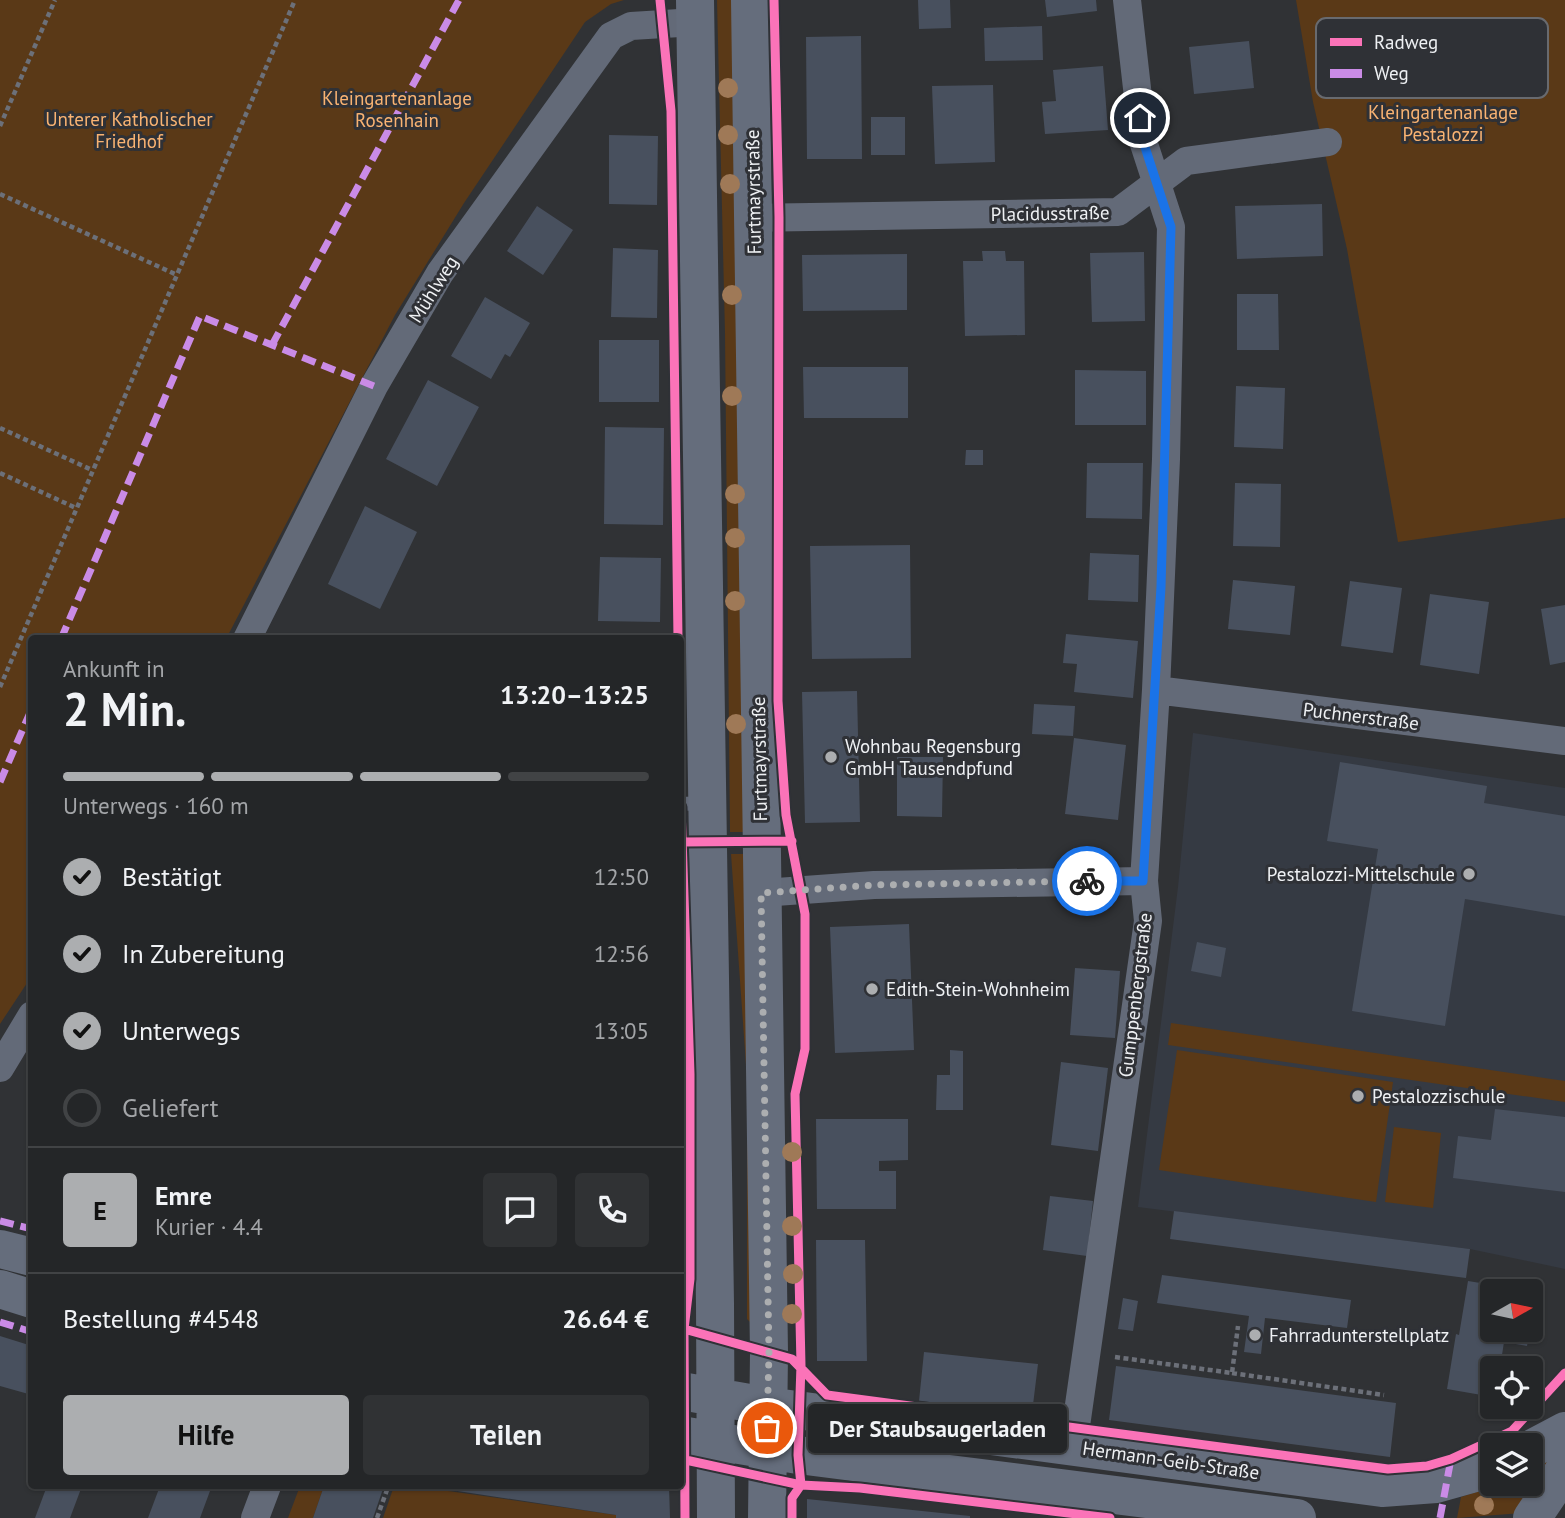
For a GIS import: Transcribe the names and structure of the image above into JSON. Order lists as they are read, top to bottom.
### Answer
{
  "streets": {
    "main road": ["Furtmayrstraße", "Hermann-Geib-Straße"],
    "street": [
      "Placidusstraße",
      "Mühlweg",
      "Puchnerstraße",
      "Gumppenbergstraße"
    ]
  },
  "crossings": [
    ["Furtmayrstraße", "Placidusstraße"],
    ["Furtmayrstraße", "Hermann-Geib-Straße"],
    ["Placidusstraße", "Gumppenbergstraße"],
    ["Puchnerstraße", "Gumppenbergstraße"],
    ["Gumppenbergstraße", "Hermann-Geib-Straße"]
  ],
  "parks": ["Kleingartenanlage Rosenhain", "Kleingartenanlage Pestalozzi", "Unterer Katholischer Friedhof"],
  "places": [
    "Wohnbau Regensburg GmbH Tausendpfund",
    "Pestalozzi-Mittelschule",
    "Edith-Stein-Wohnheim",
    "Pestalozzischule",
    "Fahrradunterstellplatz",
    "Der Staubsaugerladen"
  ],
  "legend": ["Radweg", "Weg"],
  "north": "right",
  "page": {
    "heading": ["2 Min.", "Ankunft in", "13:20–13:25"],
    "panel": [
      "Emre",
      "Kurier · 4.4",
      "Bestellung #4548",
      "26.64 €"
    ],
    "bar": "Unterwegs · 160 m",
    "list": [
      ["Bestätigt", "12:50"],
      ["In Zubereitung", "12:56"],
      ["Unterwegs", "13:05"],
      "Geliefert"
    ],
    "round": "E",
    "buttons": ["Hilfe", "Teilen"],
    "bubble": "Der Staubsaugerladen"
  }
}
